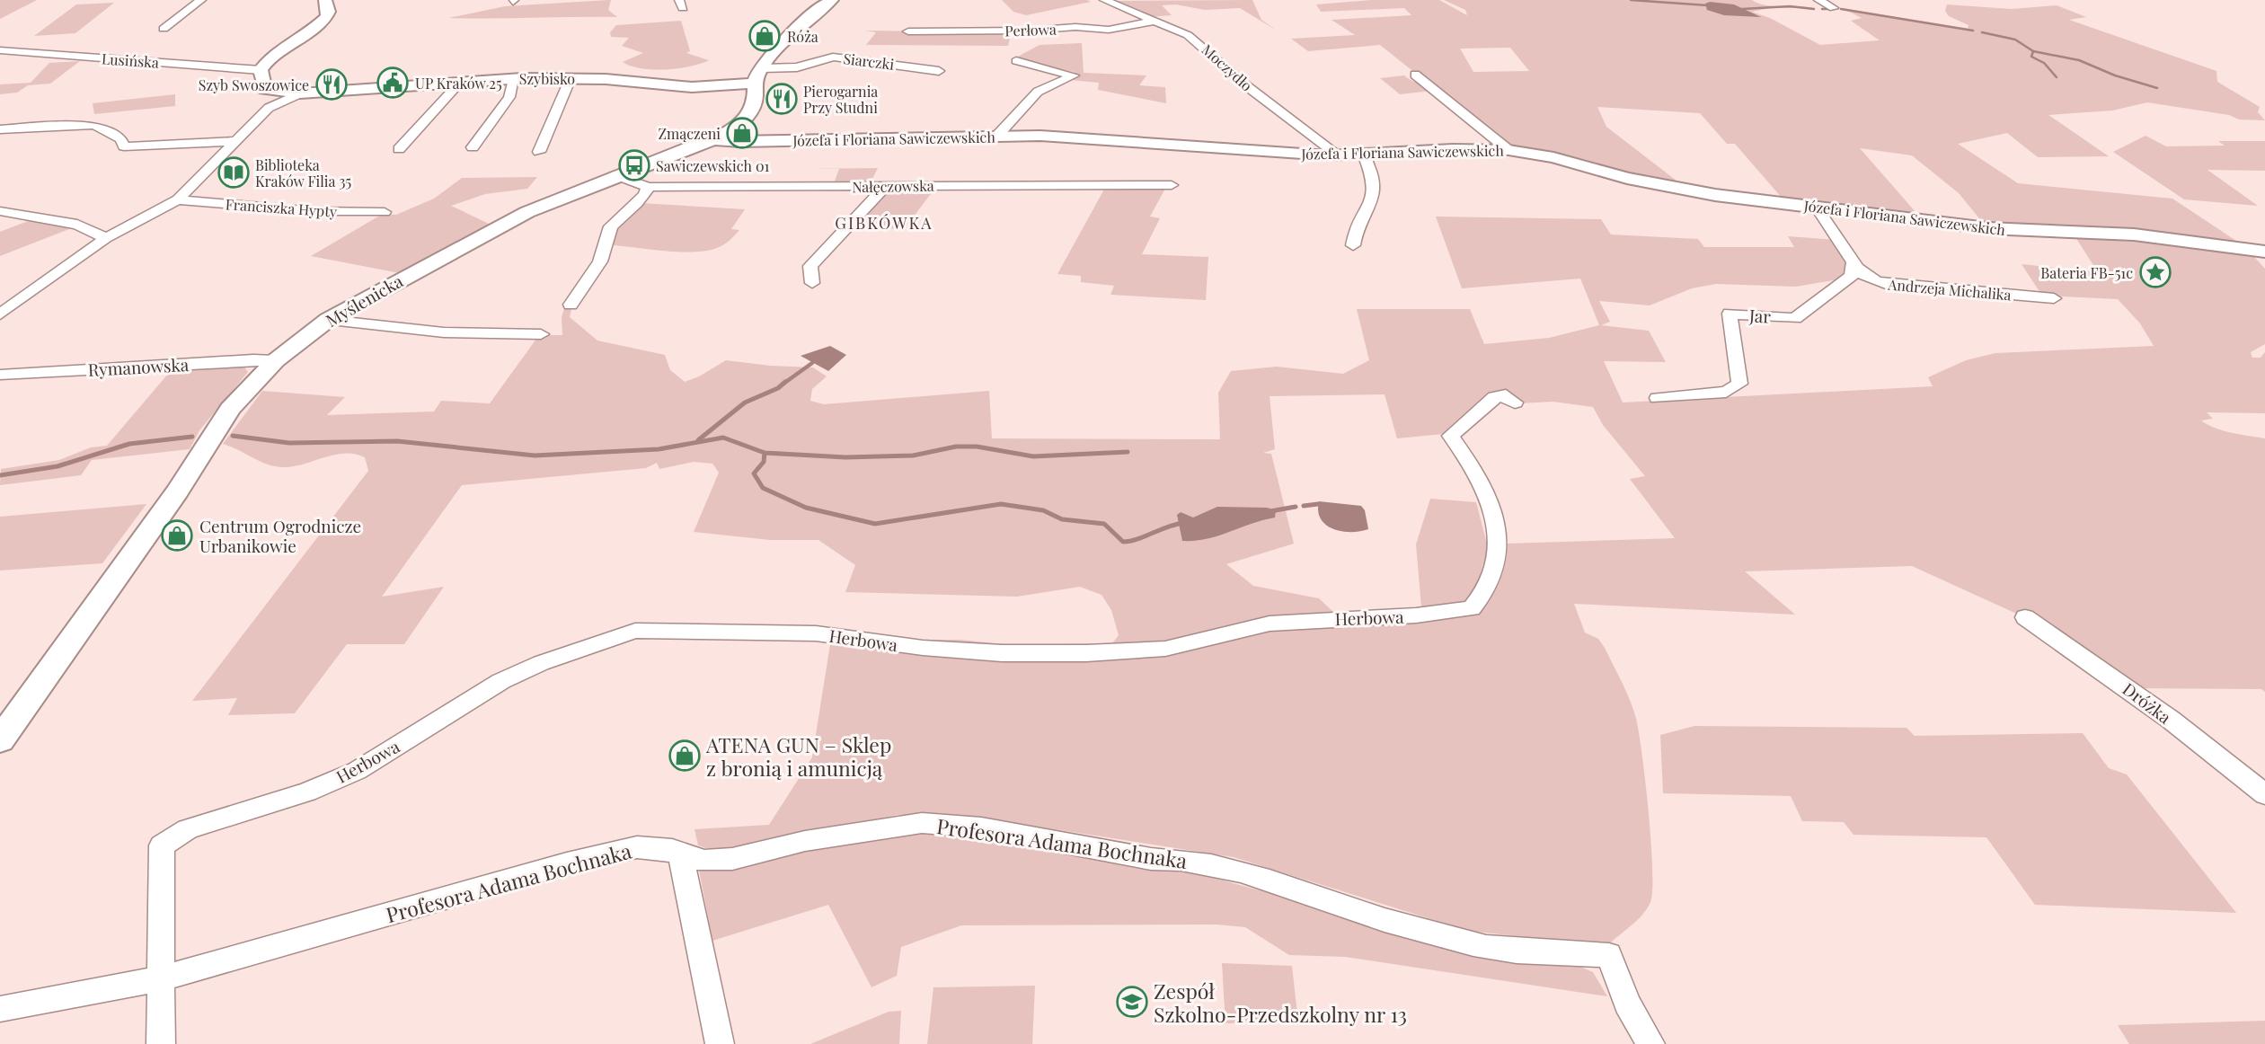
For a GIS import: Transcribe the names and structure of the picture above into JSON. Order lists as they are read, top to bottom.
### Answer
{
  "streets": {
    "street": [
      "Perłowa",
      "Lusińska",
      "Siarczki",
      "Moczydło",
      "Szybisko",
      "Józefa i Floriana Sawiczewskich",
      "Nałęczowska",
      "Franciszka Hypty",
      "Andrzeja Michalika",
      "Myślenicka",
      "Jar",
      "Rymanowska",
      "Herbowa",
      "Dróżka",
      "Profesora Adama Bochnaka"
    ]
  },
  "crossings": [
    ["Perłowa", "Moczydło"],
    ["Siarczki", "Myślenicka"],
    ["Moczydło", "Józefa i Floriana Sawiczewskich"],
    ["Szybisko", "Myślenicka"],
    ["Józefa i Floriana Sawiczewskich", "Myślenicka"],
    ["Nałęczowska", "Myślenicka"],
    ["Andrzeja Michalika", "Jar"],
    ["Myślenicka", "Rymanowska"],
    ["Herbowa", "Profesora Adama Bochnaka"]
  ],
  "districts": ["GIBKÓWKA"],
  "places": {
    "shop": [
      "Róża",
      "Zmączeni",
      "Centrum Ogrodnicze Urbanikowie",
      "ATENA GUN – Sklep z bronią i amunicją"
    ],
    "public building": ["UP Kraków 25"],
    "restaurant": ["Szyb Swoszowice", "Pierogarnia Przy Studni"],
    "bus stop": ["Sawiczewskich 01"],
    "library": ["Biblioteka Kraków Filia 35"],
    "place": ["Bateria FB-51c"],
    "school or university": ["Zespół Szkolno-Przedszkolny nr 13"]
  }
}
